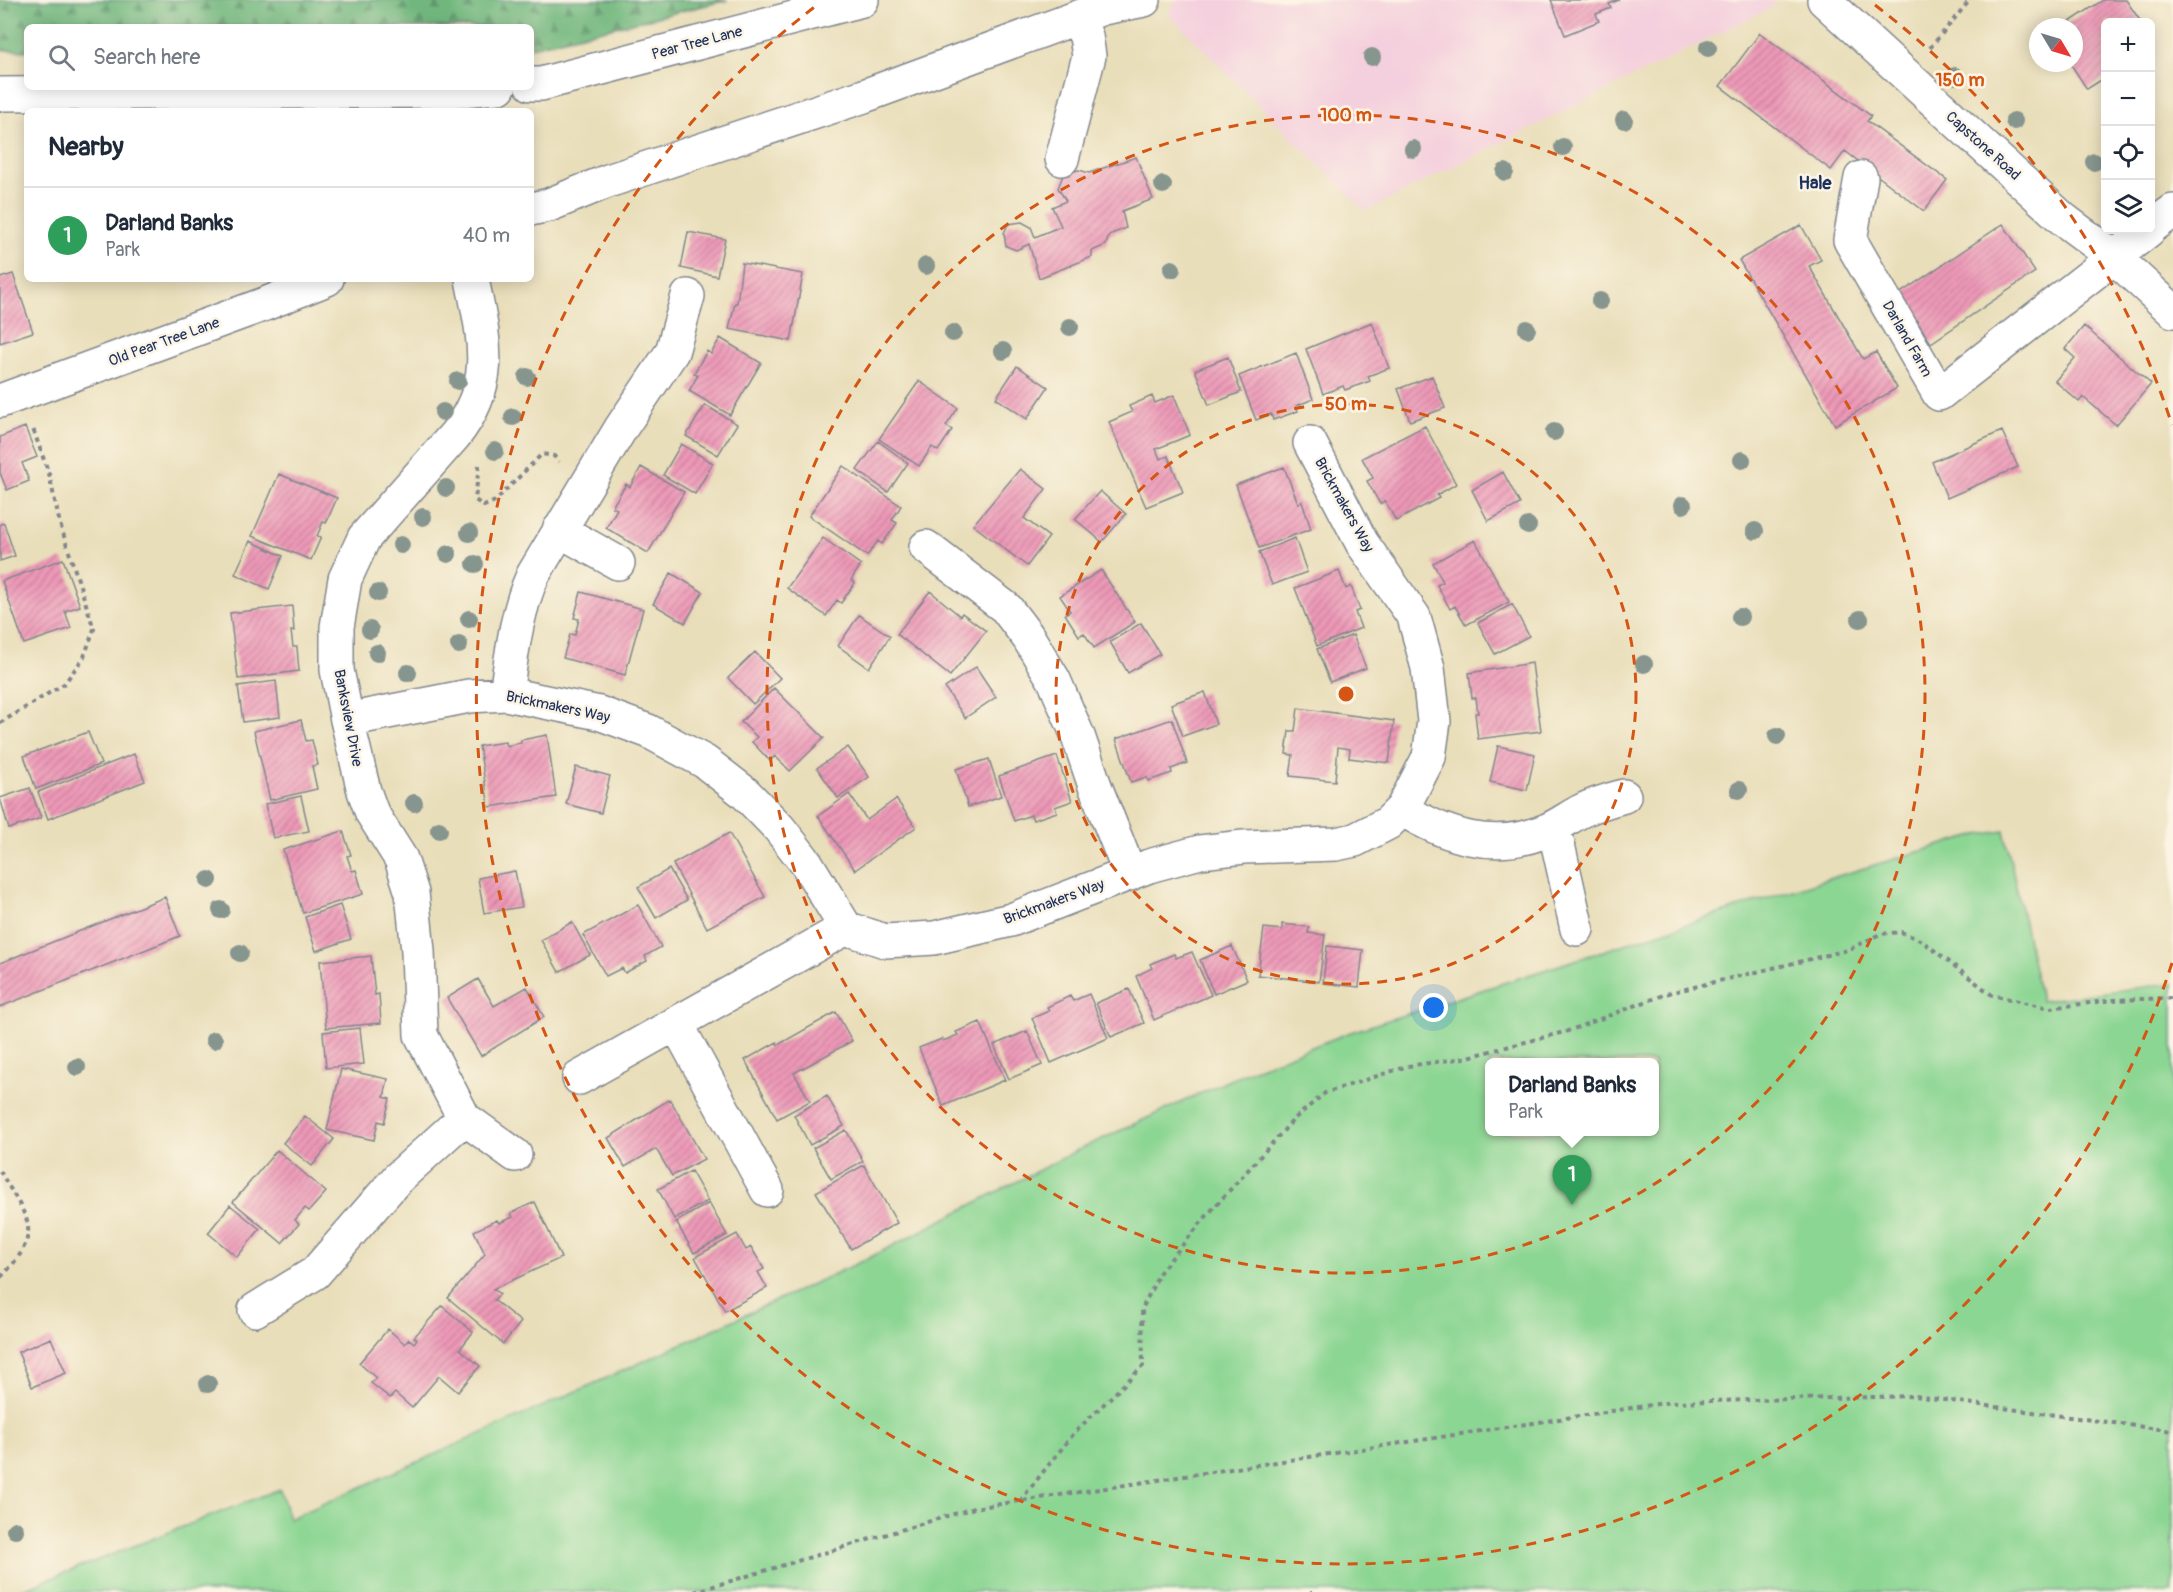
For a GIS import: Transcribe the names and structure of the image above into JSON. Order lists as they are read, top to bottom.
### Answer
{
  "streets": {
    "street": [
      "Pear Tree Lane",
      "Capstone Road",
      "Darland Farm",
      "Old Pear Tree Lane",
      "Brickmakers Way",
      "Banksview Drive"
    ]
  },
  "crossings": [
    ["Capstone Road", "Darland Farm"],
    ["Brickmakers Way", "Banksview Drive"]
  ],
  "districts": ["Hale"],
  "north": "bottom right",
  "page": {
    "map_buttons": ["+", "−"],
    "search": "Search here",
    "heading": "Nearby",
    "list": [
      {
        "mark": "1",
        "name": "Darland Banks",
        "note": "Park",
        "value": "40 m"
      }
    ],
    "popup": ["Darland Banks", "Park"],
    "pins": "1"
  },
  "rings": ["150 m", "100 m", "50 m"]
}
